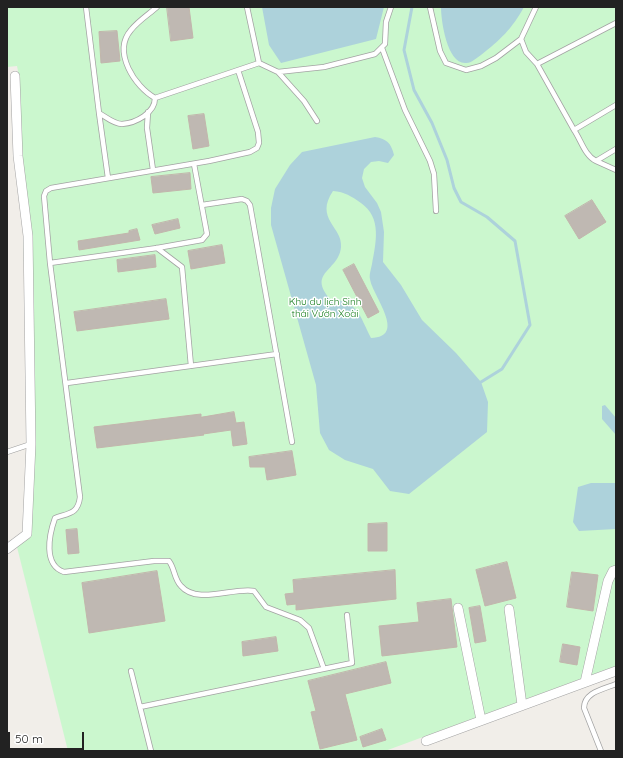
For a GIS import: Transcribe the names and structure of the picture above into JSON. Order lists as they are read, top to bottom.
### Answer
{
  "parks": ["Khu du lịch Sinh thái Vườn Xoài"],
  "scale_bar": "50 m"
}
